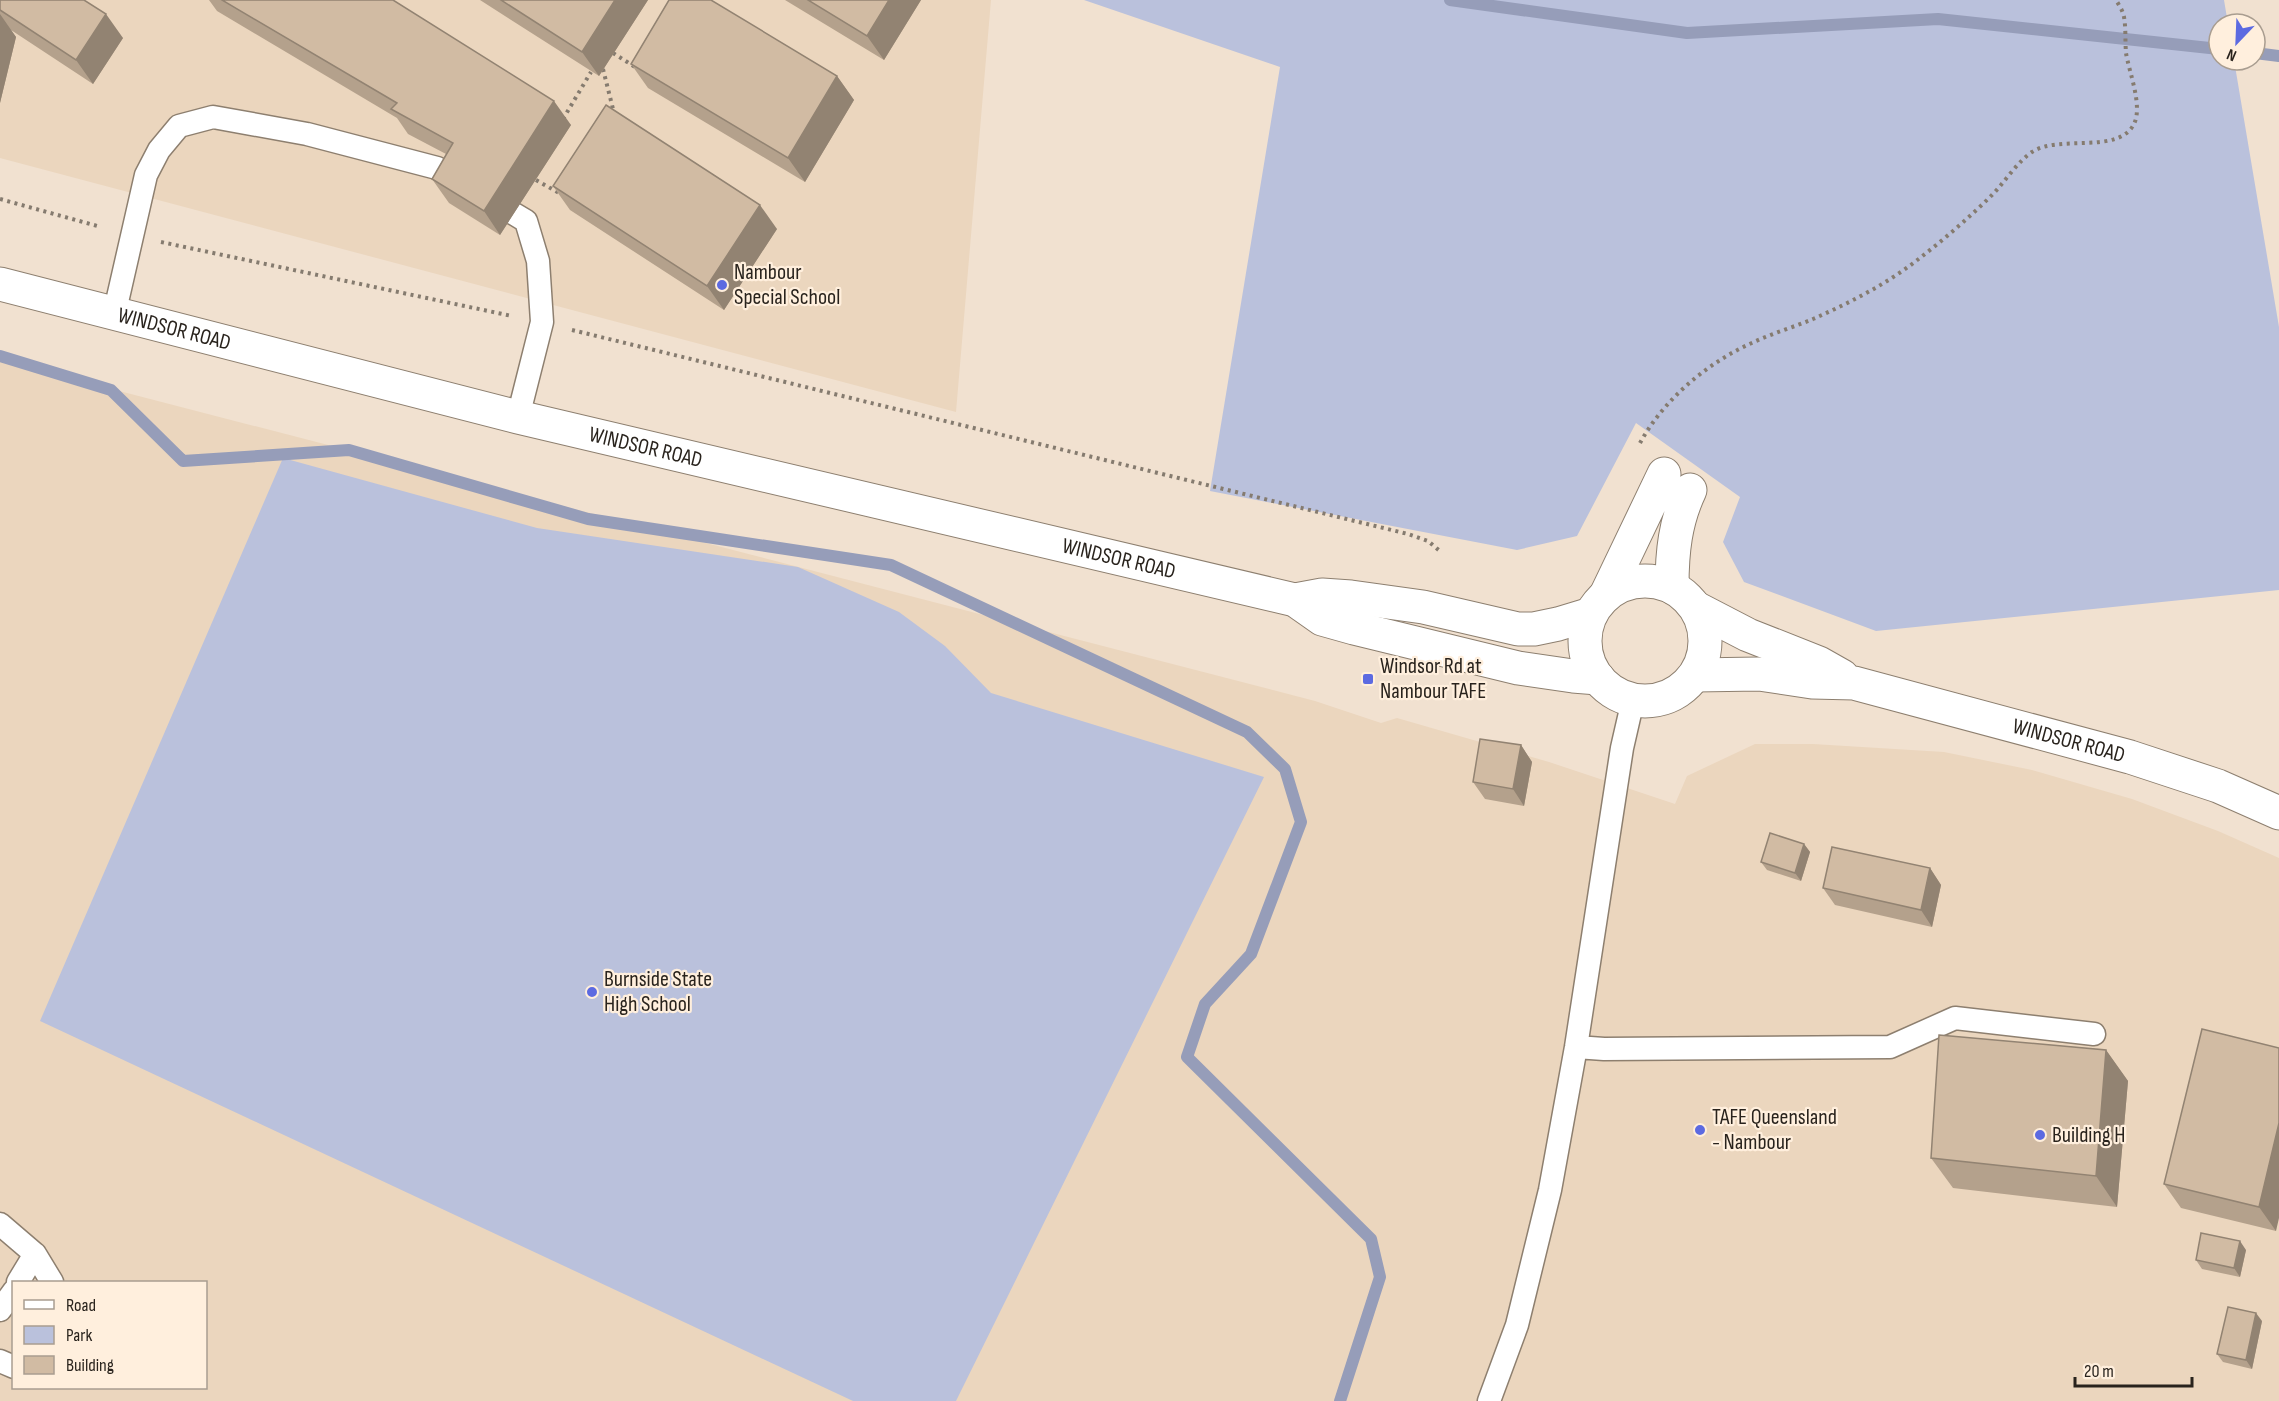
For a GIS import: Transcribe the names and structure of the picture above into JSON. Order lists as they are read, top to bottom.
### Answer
{
  "streets": {
    "street": ["WINDSOR ROAD"]
  },
  "places": {
    "other": [
      "Nambour Special School",
      "Burnside State High School",
      "TAFE Queensland - Nambour",
      "Building H"
    ],
    "transit": ["Windsor Rd at Nambour TAFE"]
  },
  "legend": ["Road", "Park", "Building"],
  "scale_bar": "20 m",
  "north": "bottom left"
}
